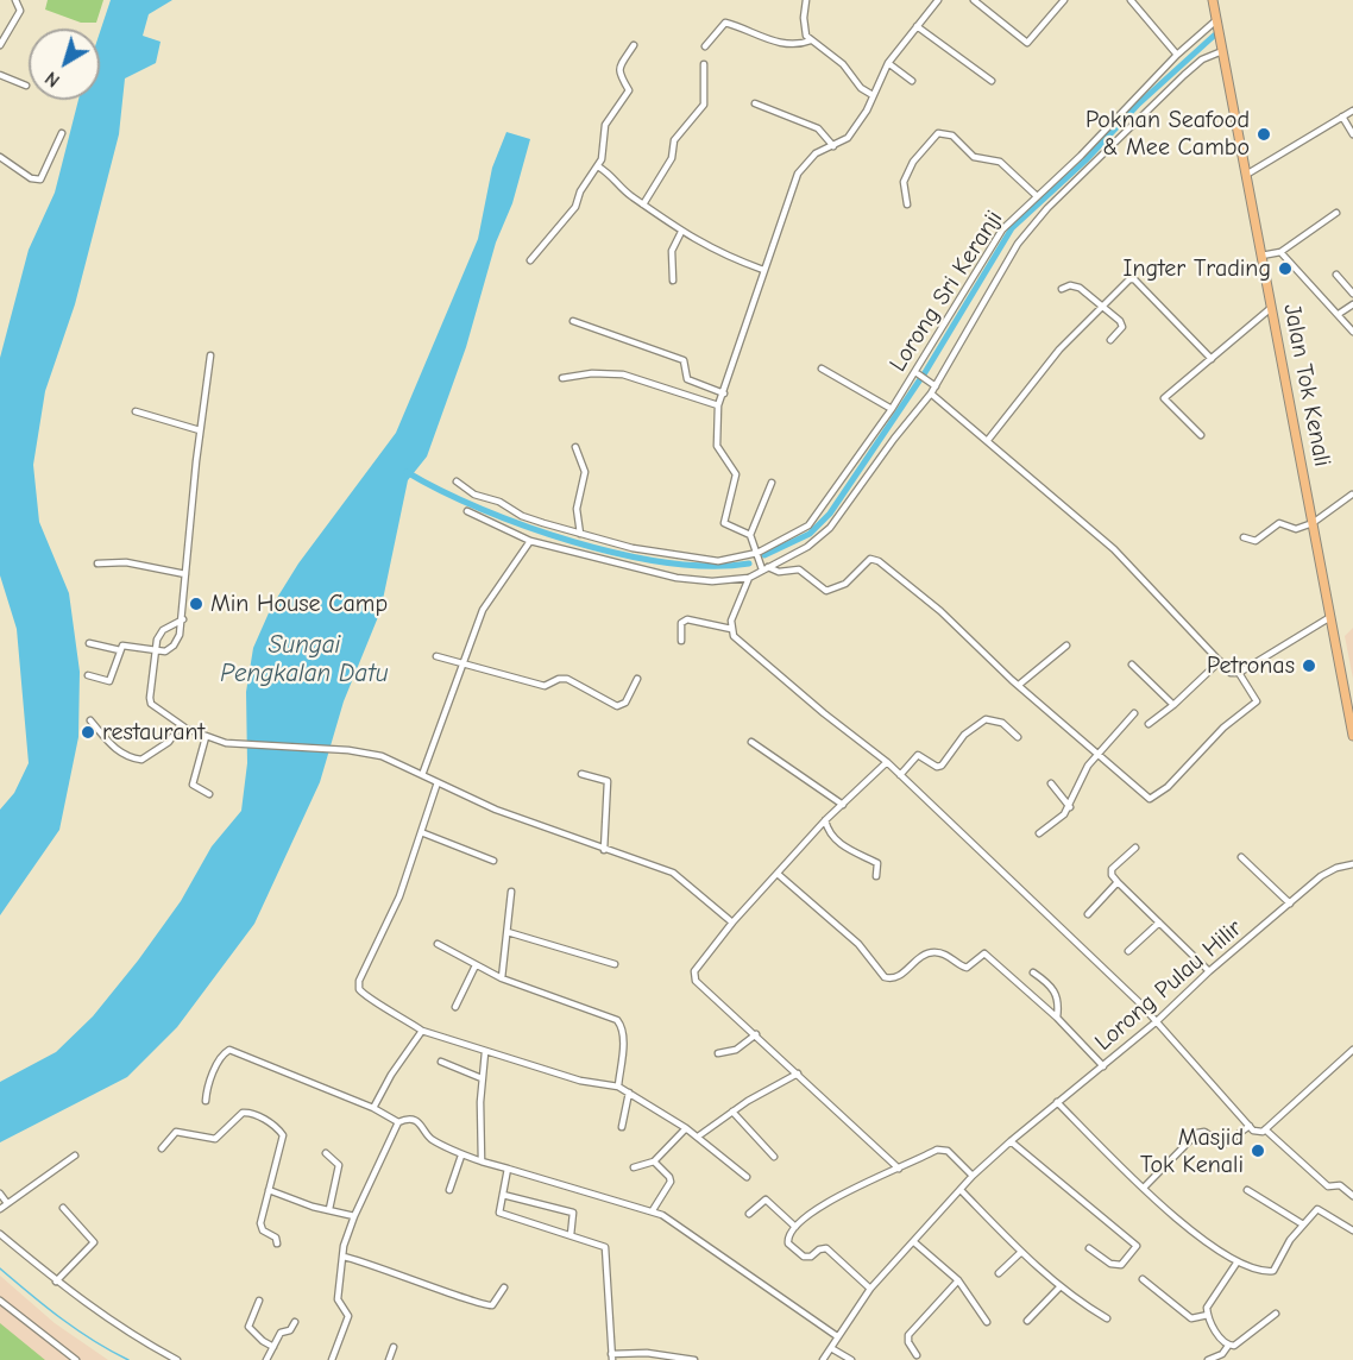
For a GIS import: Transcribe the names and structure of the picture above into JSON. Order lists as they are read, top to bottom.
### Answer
{
  "streets": {
    "main road": ["Jalan Tok Kenali"],
    "street": ["Lorong Sri Keranji", "Lorong Pulau Hilir"]
  },
  "crossings": [
    ["Lorong Sri Keranji", "Jalan Tok Kenali"]
  ],
  "water": ["Sungai Pengkalan Datu"],
  "places": [
    "Poknan Seafood & Mee Cambo",
    "Ingter Trading",
    "Min House Camp",
    "Petronas",
    "restaurant",
    "Masjid Tok Kenali"
  ],
  "north": "bottom left"
}
